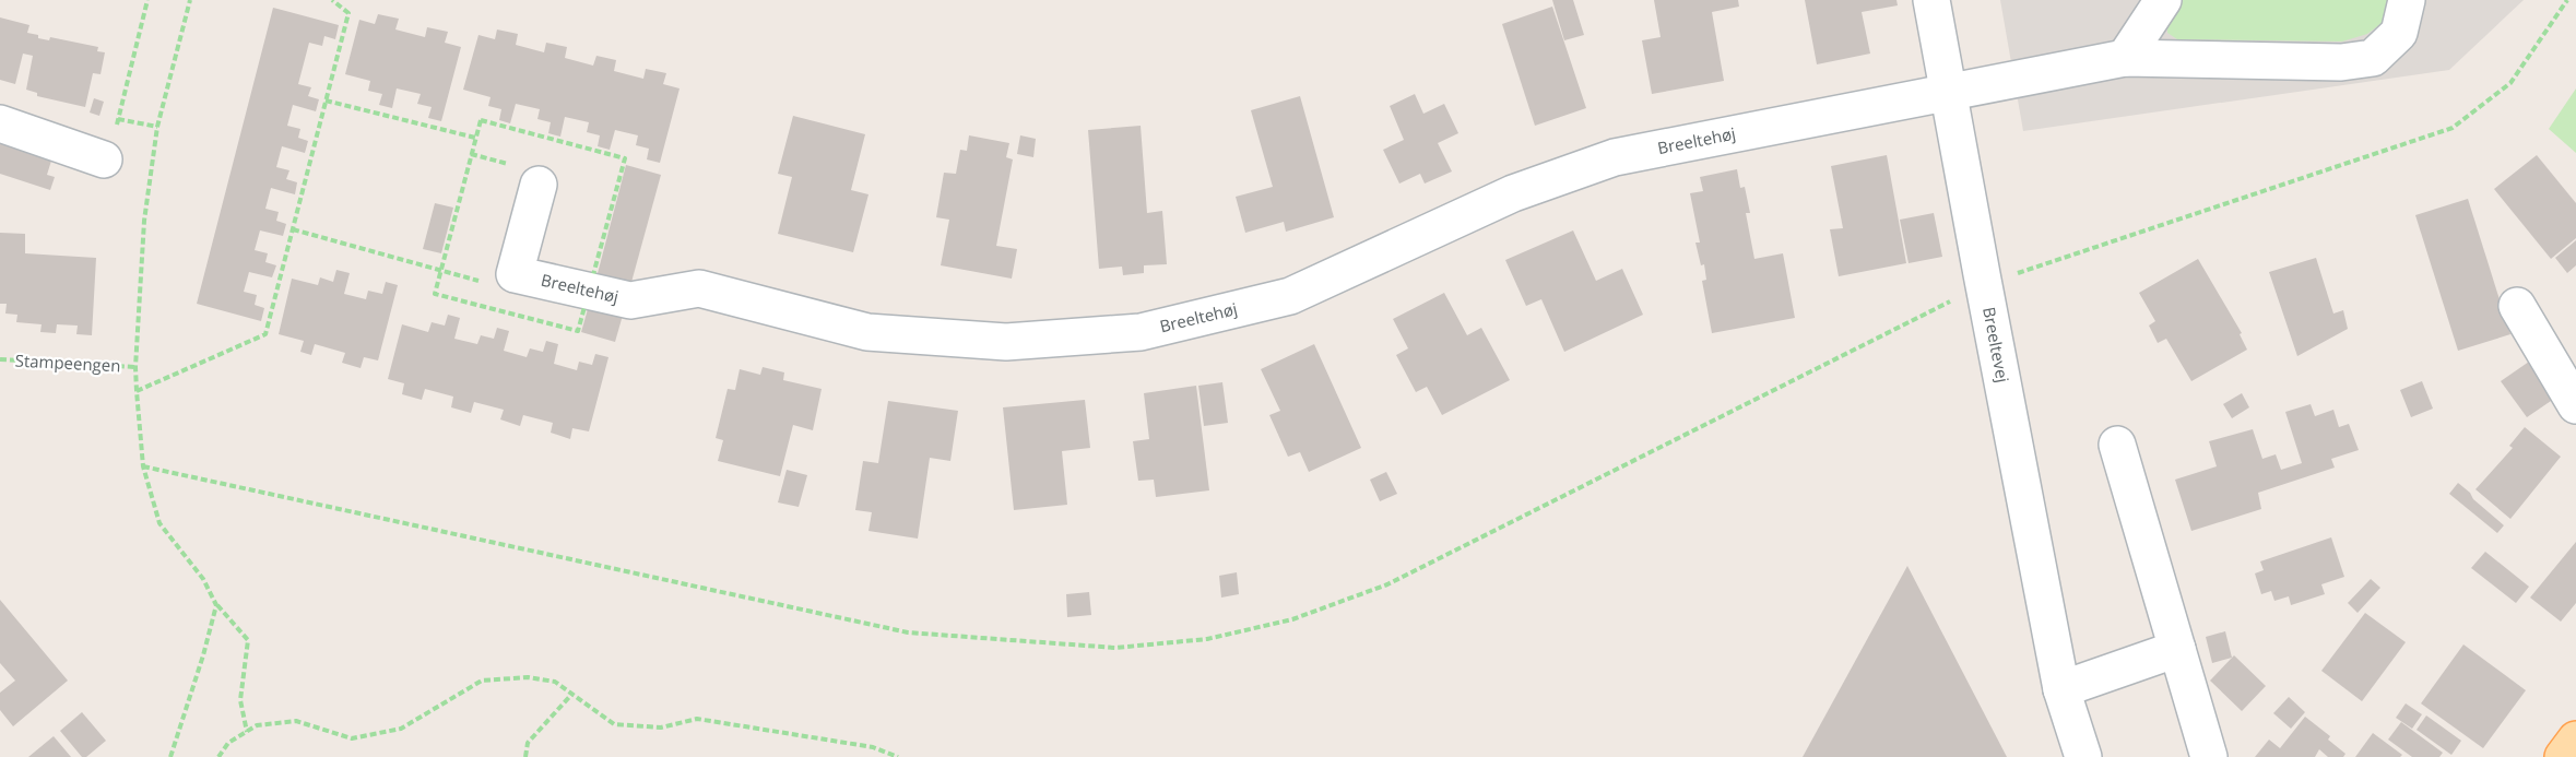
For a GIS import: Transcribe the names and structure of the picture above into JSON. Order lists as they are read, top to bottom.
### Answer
{
  "streets": {
    "street": ["Breeltehøj", "Breeltevej"],
    "path": ["Stampeengen"]
  },
  "crossings": [
    ["Breeltehøj", "Breeltevej"]
  ]
}
